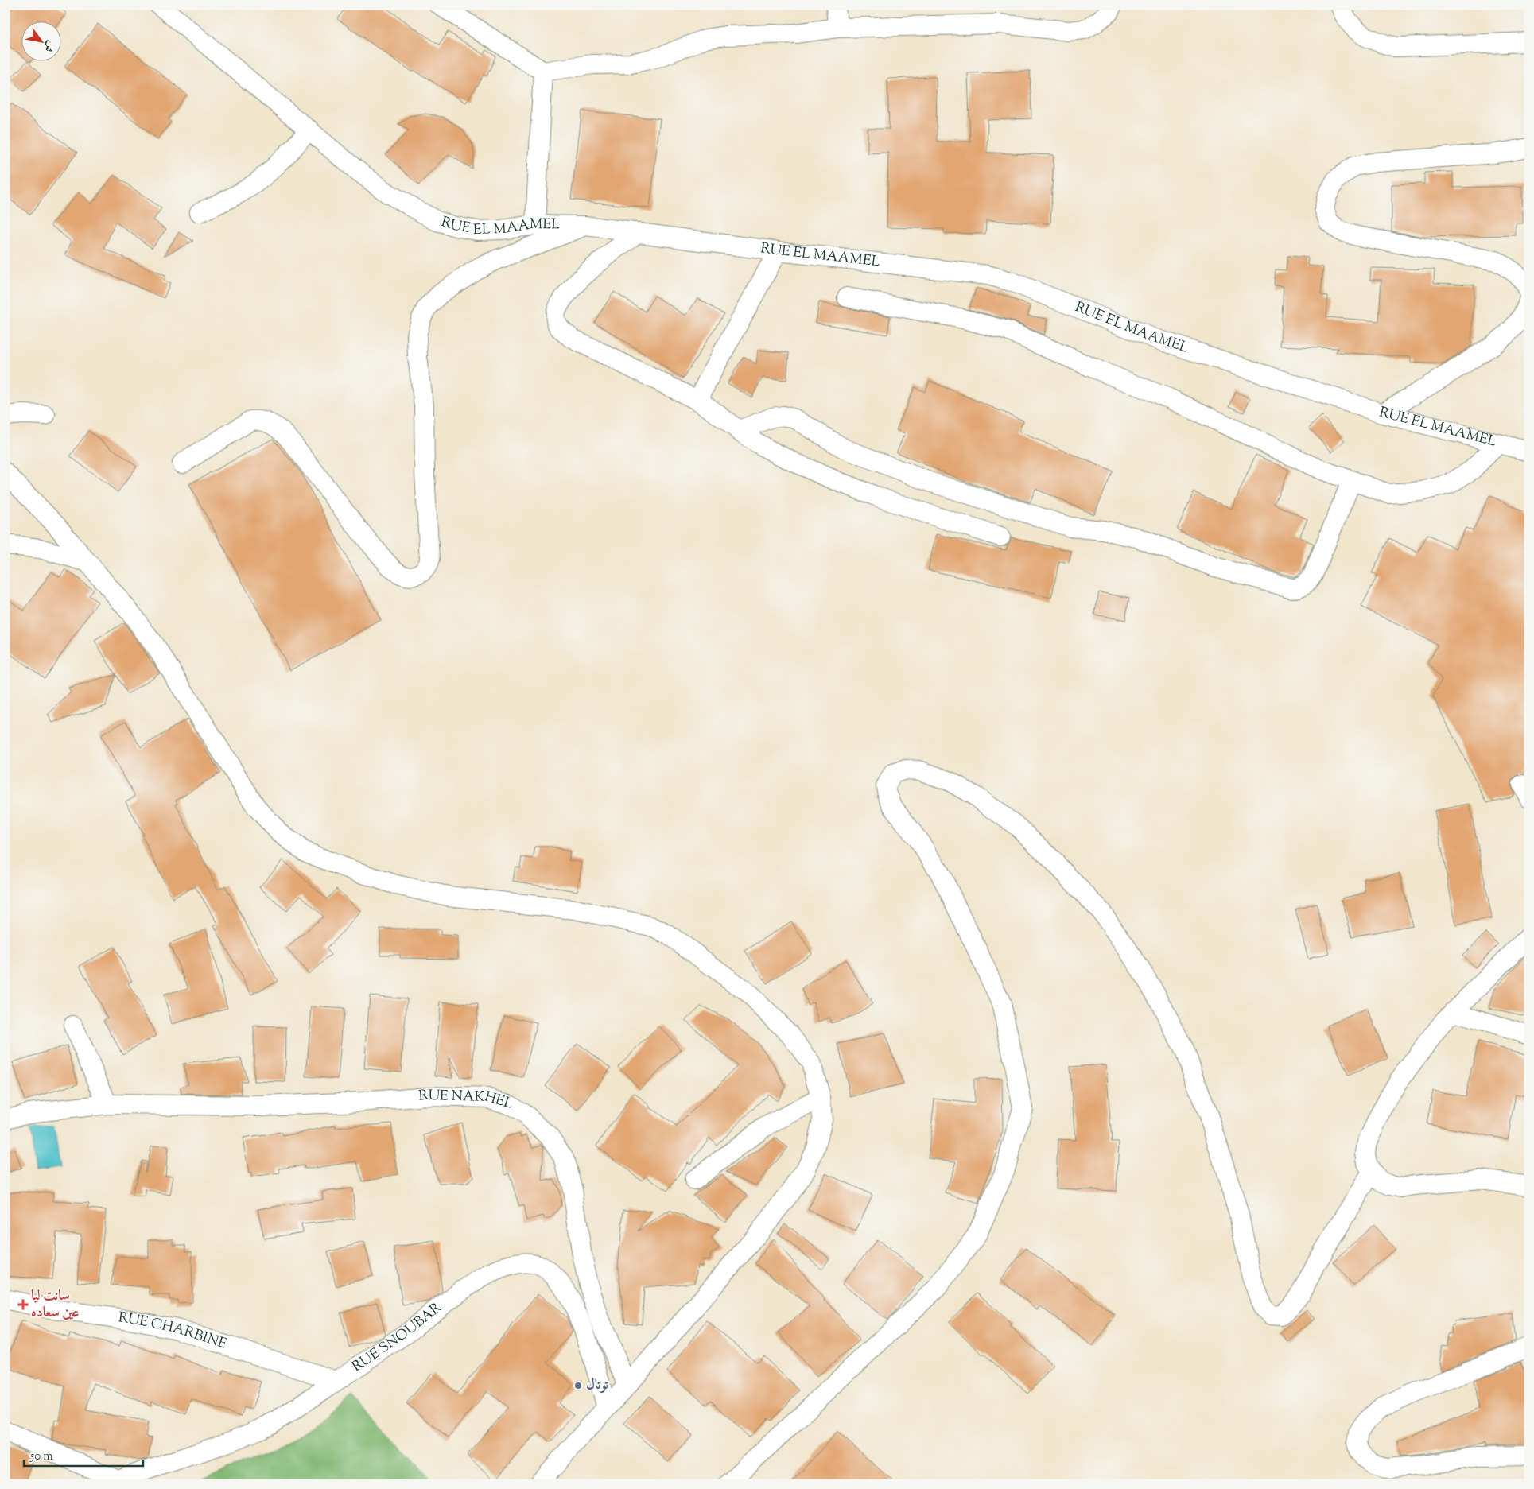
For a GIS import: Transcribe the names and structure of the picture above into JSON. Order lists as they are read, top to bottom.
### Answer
{
  "streets": {
    "street": [
      "RUE EL MAAMEL",
      "RUE NAKHEL",
      "RUE CHARBINE",
      "RUE SNOUBAR"
    ]
  },
  "crossings": [
    ["RUE CHARBINE", "RUE SNOUBAR"]
  ],
  "places": {
    "health": ["سانت ليا عين سعاده"],
    "other": ["توتال"]
  },
  "scale_bar": "50 m",
  "north": "bottom right"
}
